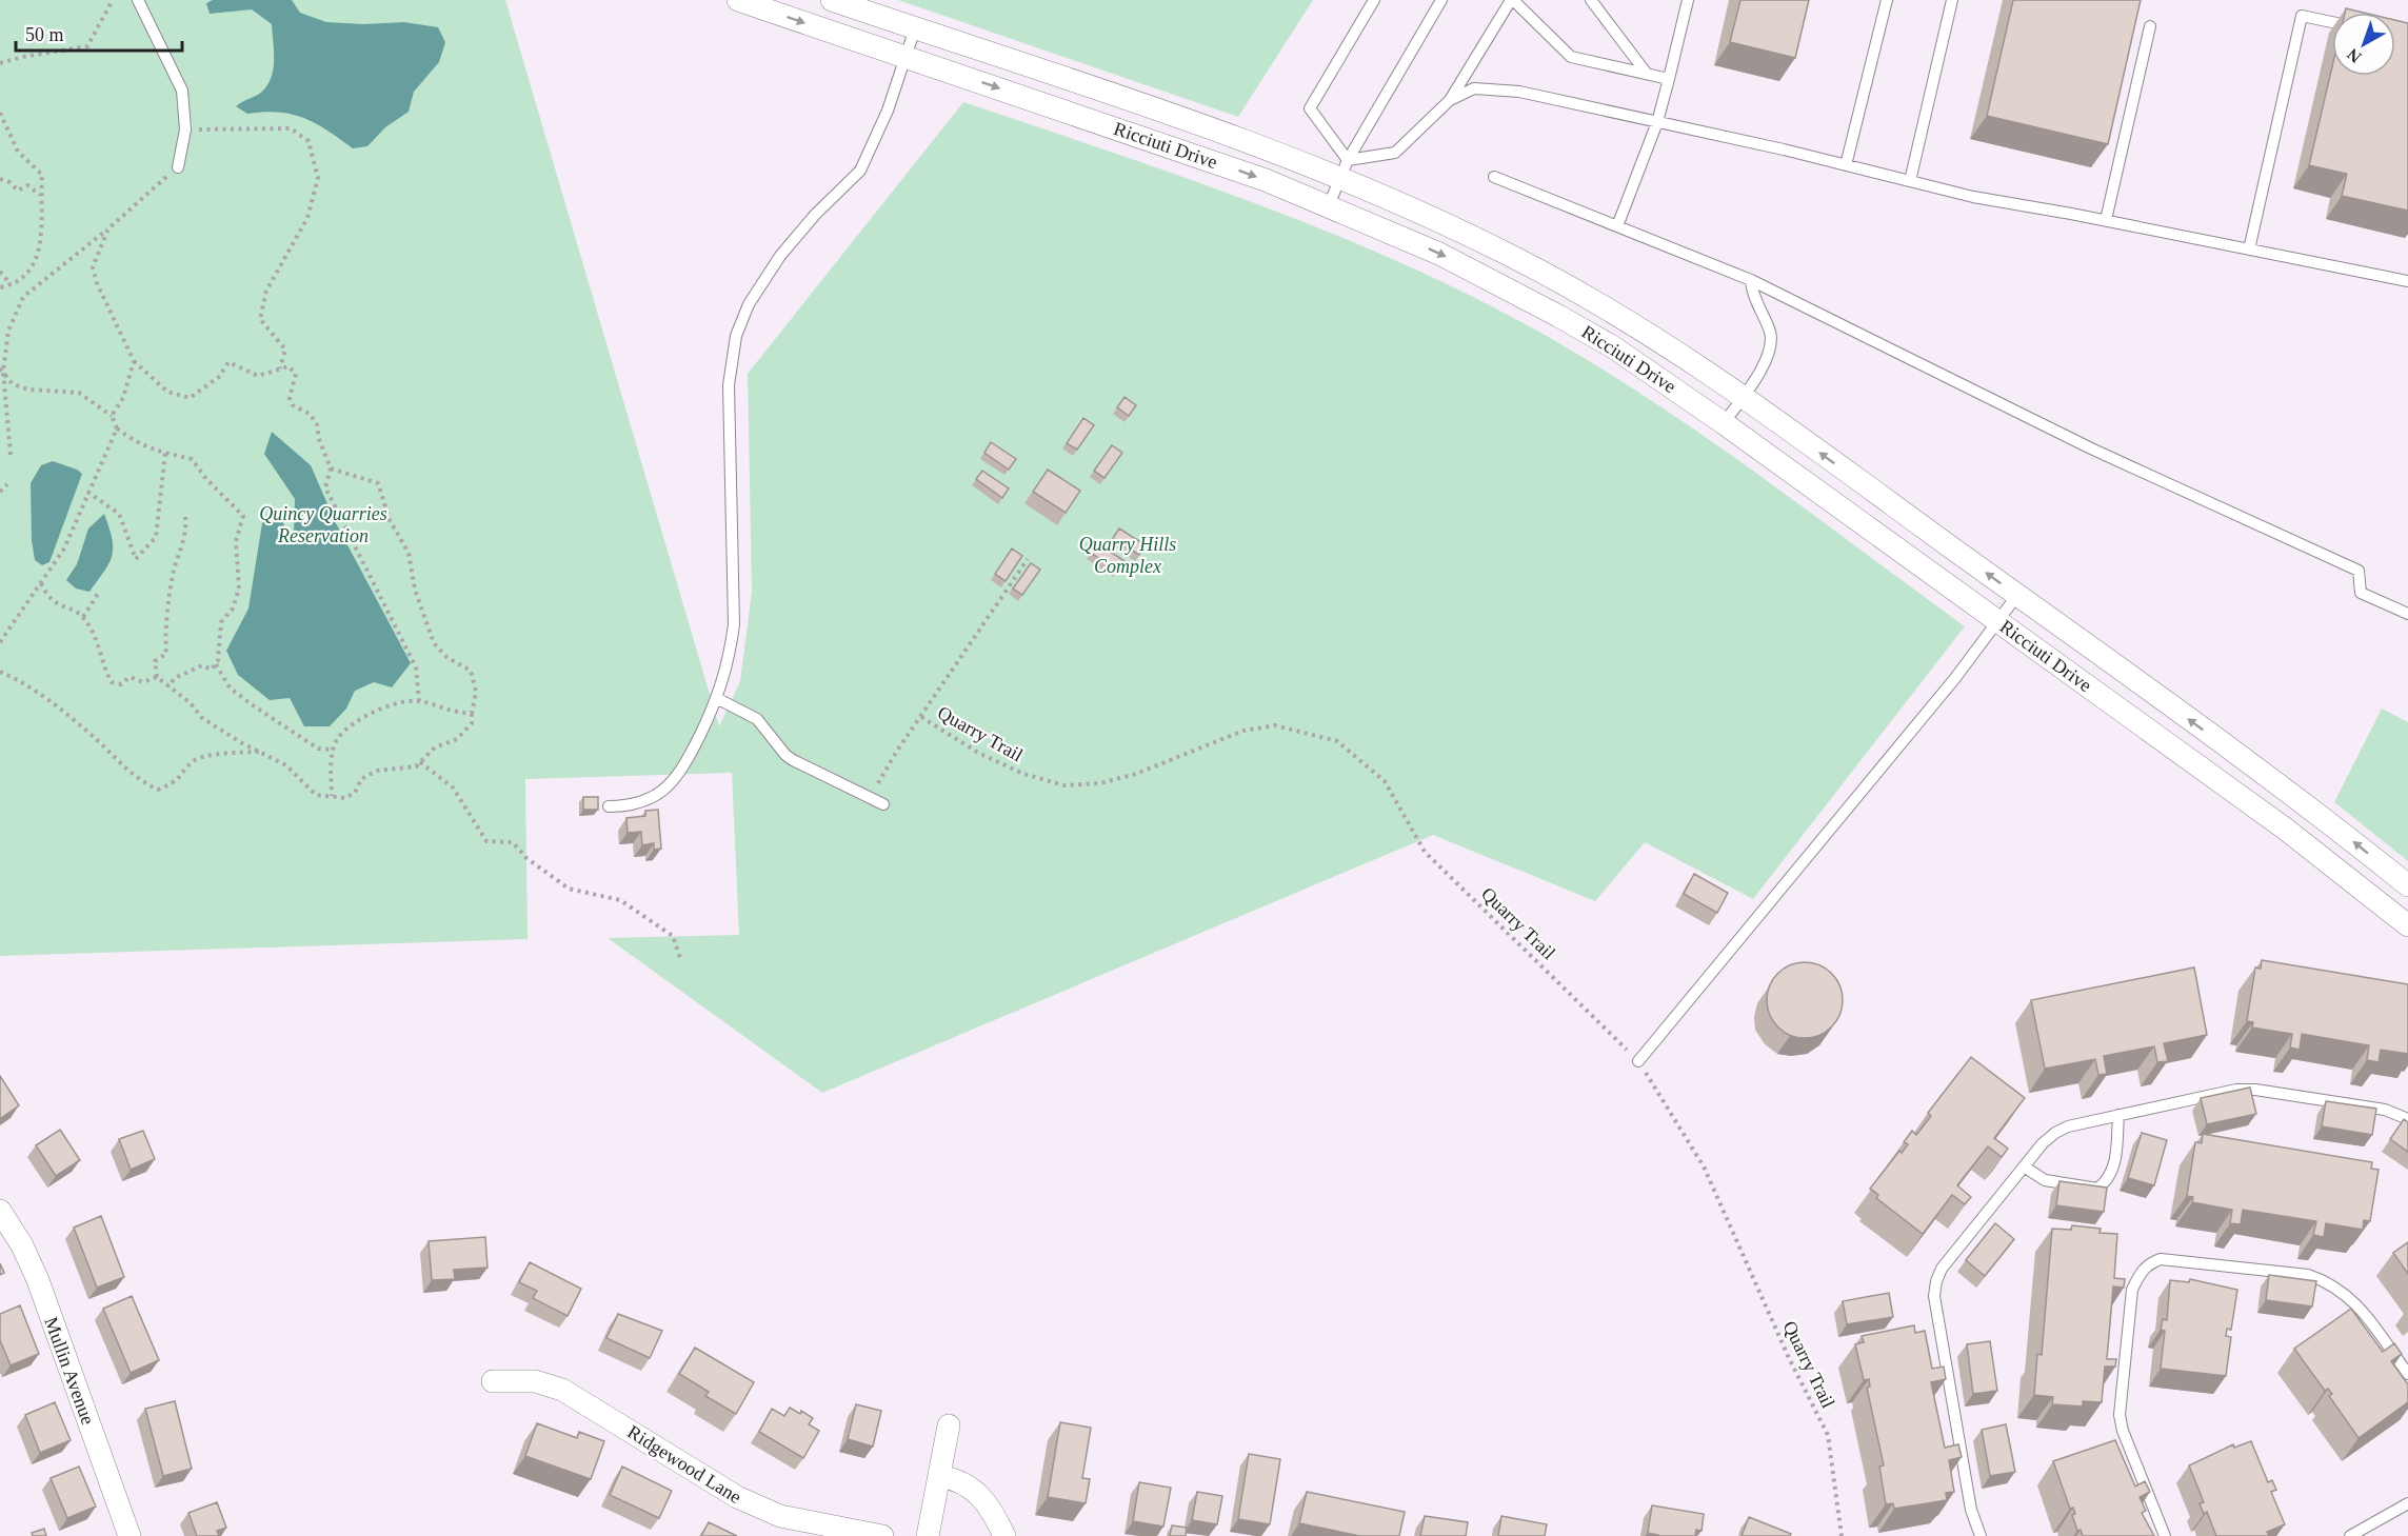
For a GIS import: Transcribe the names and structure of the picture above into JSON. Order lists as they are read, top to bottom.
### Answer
{
  "streets": {
    "street": ["Ricciuti Drive", "Mullin Avenue", "Ridgewood Lane"],
    "path": ["Quarry Trail"]
  },
  "parks": ["Quincy Quarries Reservation", "Quarry Hills Complex"],
  "scale_bar": "50 m",
  "north": "bottom left"
}
